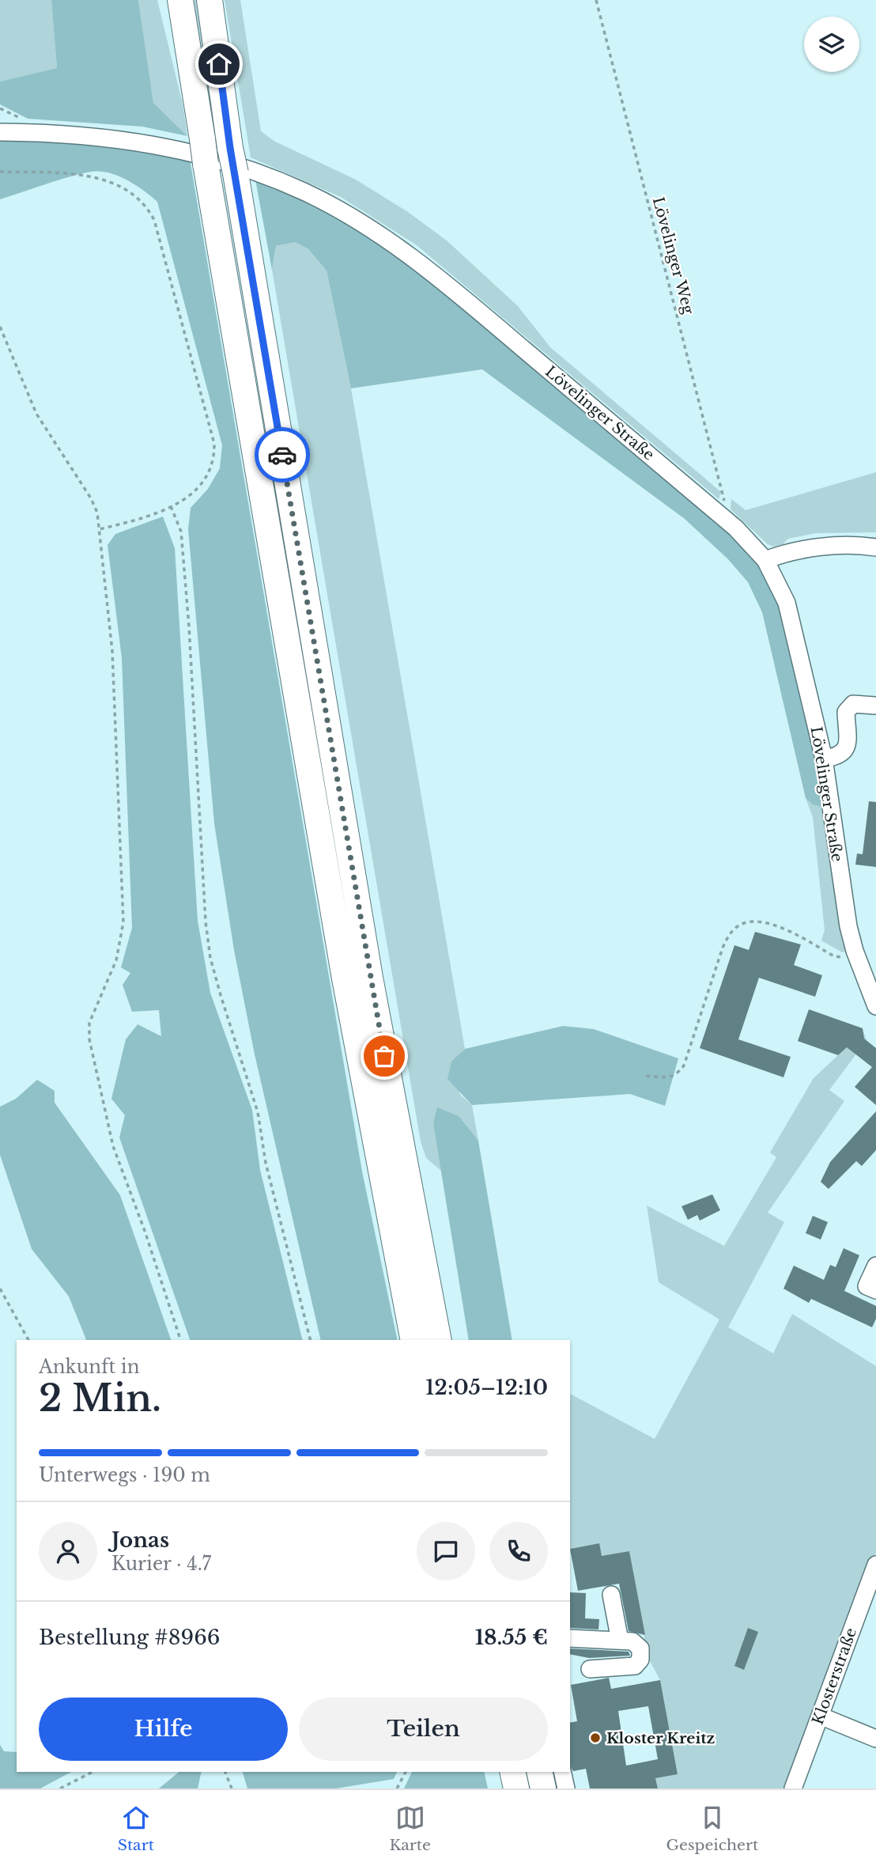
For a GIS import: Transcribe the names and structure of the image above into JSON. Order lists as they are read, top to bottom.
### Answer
{
  "streets": {
    "street": ["Lövelinger Straße", "Klosterstraße"],
    "path": ["Lövelinger Weg"]
  },
  "places": ["Kloster Kreitz"],
  "page": {
    "heading": ["2 Min.", "Ankunft in", "12:05–12:10"],
    "panel": [
      "Jonas",
      "Kurier · 4.7",
      "Bestellung #8966",
      "18.55 €"
    ],
    "bar": "Unterwegs · 190 m",
    "buttons": ["Hilfe", "Teilen"],
    "tabs": ["Start", "Karte", "Gespeichert"]
  }
}
